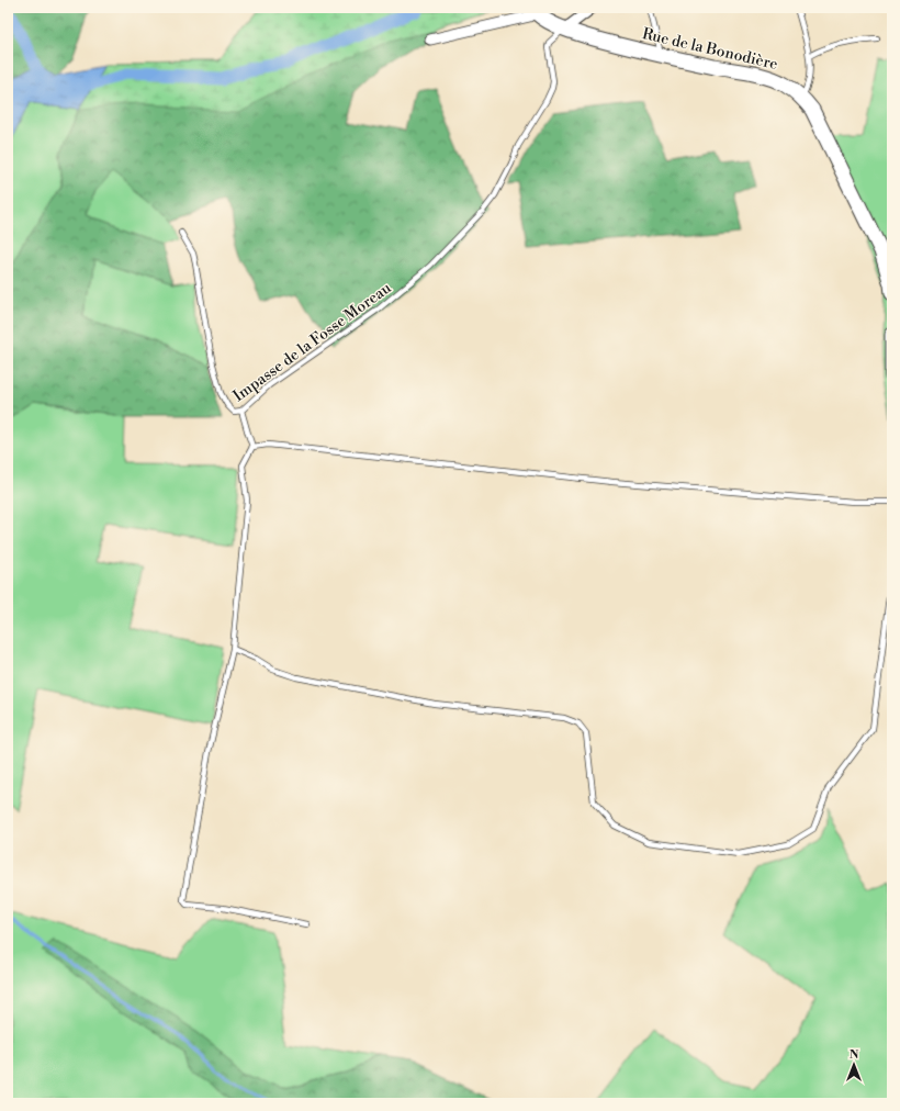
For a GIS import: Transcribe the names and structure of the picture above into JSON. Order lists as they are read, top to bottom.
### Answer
{
  "streets": {
    "street": ["Rue de la Bonodière"],
    "lane": ["Impasse de la Fosse Moreau"]
  },
  "crossings": [
    ["Rue de la Bonodière", "Impasse de la Fosse Moreau"]
  ],
  "north": "top"
}
